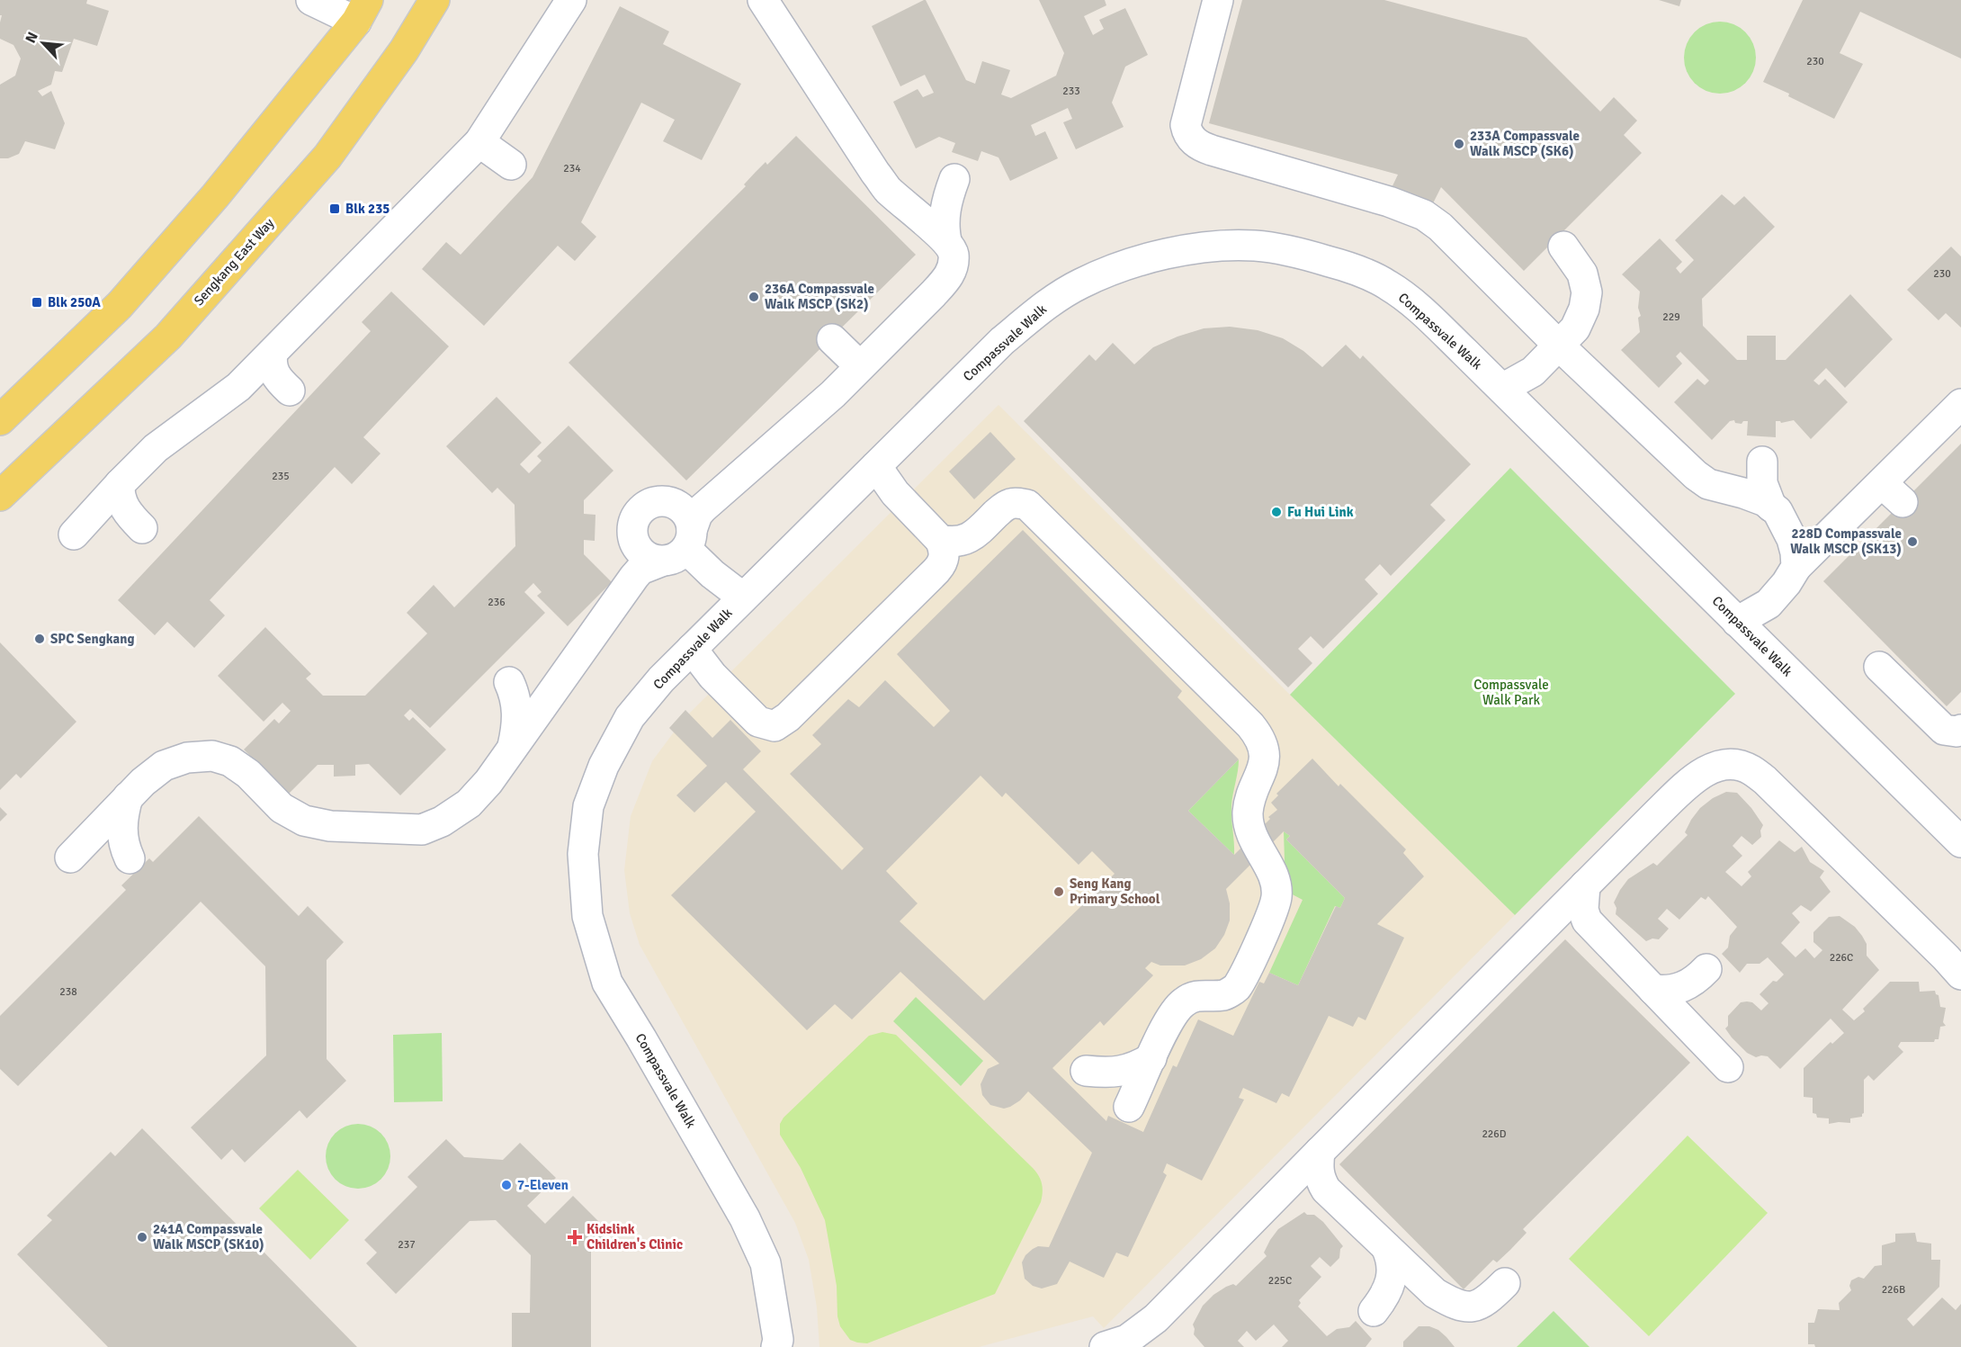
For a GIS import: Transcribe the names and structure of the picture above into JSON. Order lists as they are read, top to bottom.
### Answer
{
  "streets": {
    "main road": ["Sengkang East Way"],
    "street": ["Compassvale Walk"]
  },
  "parks": ["Compassvale Walk Park"],
  "places": {
    "other": [
      "233A Compassvale Walk MSCP (SK6)",
      "236A Compassvale Walk MSCP (SK2)",
      "Fu Hui Link",
      "228D Compassvale Walk MSCP (SK13)",
      "SPC Sengkang",
      "Seng Kang Primary School",
      "7-Eleven",
      "241A Compassvale Walk MSCP (SK10)"
    ],
    "transit": ["Blk 235", "Blk 250A"],
    "health": ["Kidslink Children's Clinic"]
  },
  "house_numbers": [
    "230",
    "233",
    "234",
    "230",
    "229",
    "235",
    "236",
    "226C",
    "238",
    "226D",
    "237",
    "225C",
    "226B"
  ],
  "north": "top left"
}
